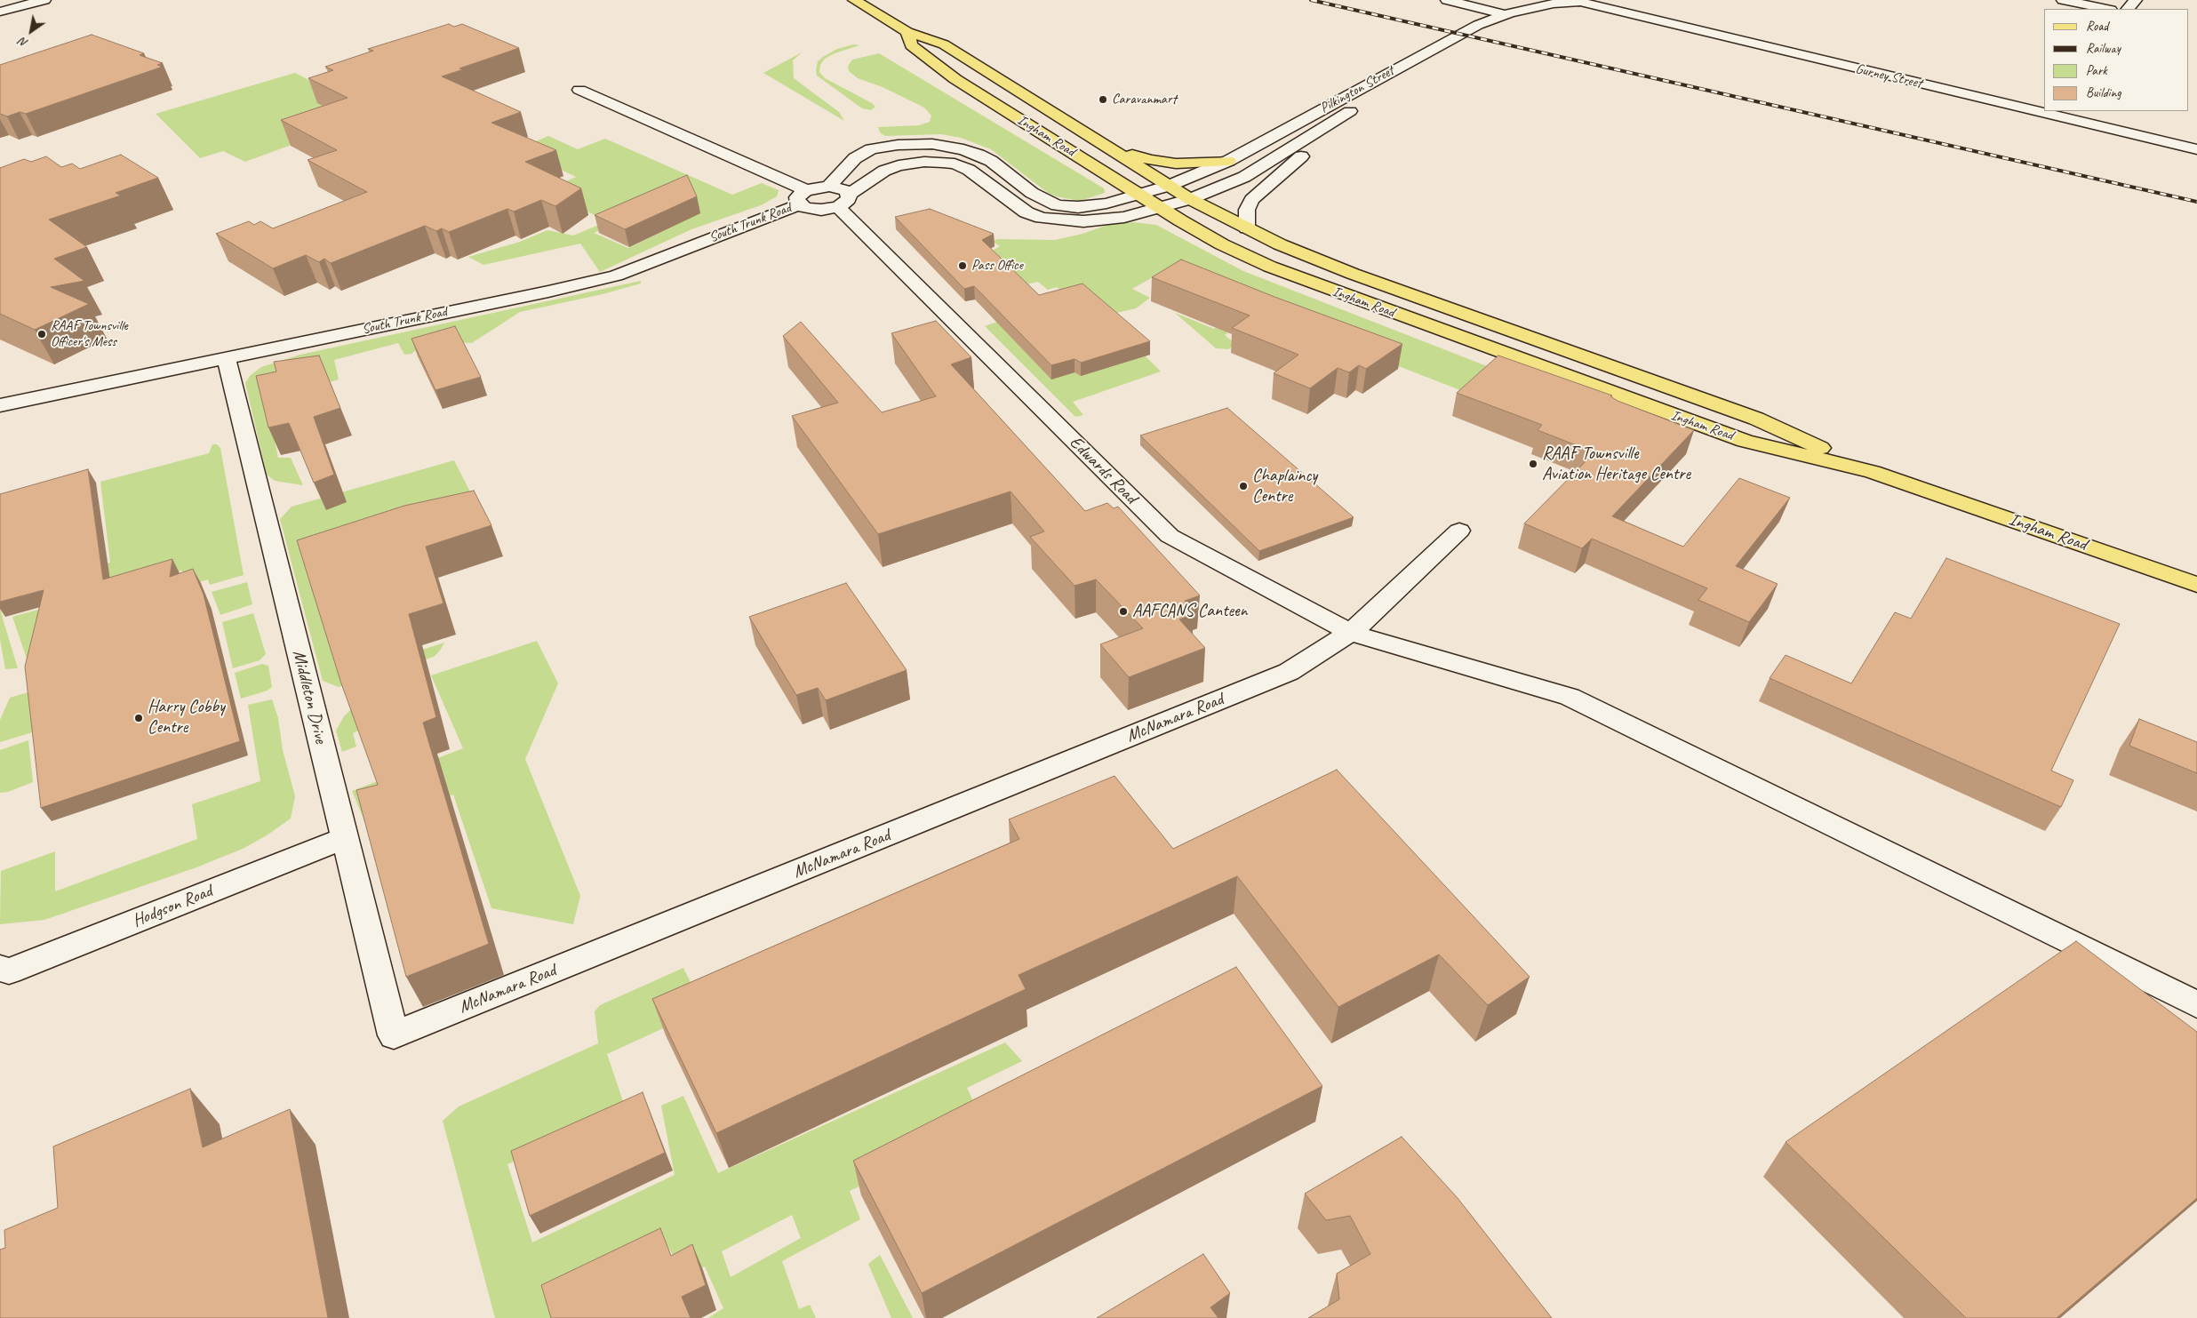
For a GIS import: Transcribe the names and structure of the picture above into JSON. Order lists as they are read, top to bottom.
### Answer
{
  "streets": {
    "main road": ["Ingham Road"],
    "street": [
      "Gurney Street",
      "Pilkington Street",
      "South Trunk Road",
      "Edwards Road",
      "Middleton Drive",
      "McNamara Road",
      "Hodgson Road"
    ]
  },
  "crossings": [
    ["Gurney Street", "Pilkington Street"],
    ["Pilkington Street", "Ingham Road"],
    ["Pilkington Street", "South Trunk Road"],
    ["Pilkington Street", "Edwards Road"],
    ["South Trunk Road", "Middleton Drive"],
    ["Edwards Road", "McNamara Road"],
    ["Middleton Drive", "McNamara Road"],
    ["Middleton Drive", "Hodgson Road"]
  ],
  "places": [
    "Caravanmart",
    "Pass Office",
    "RAAF Townsville Officer's Mess",
    "RAAF Townsville Aviation Heritage Centre",
    "Chaplaincy Centre",
    "AAFCANS Canteen",
    "Harry Cobby Centre"
  ],
  "legend": [
    "Road",
    "Railway",
    "Park",
    "Building"
  ],
  "north": "bottom left"
}
